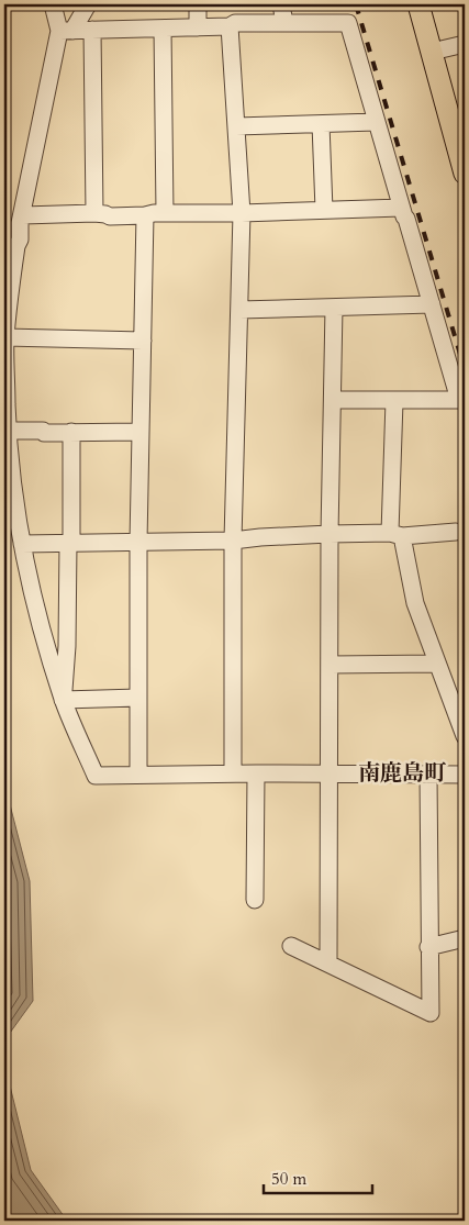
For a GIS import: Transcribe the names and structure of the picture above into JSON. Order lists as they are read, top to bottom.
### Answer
{
  "districts": ["南鹿島町"],
  "scale_bar": "50 m"
}
